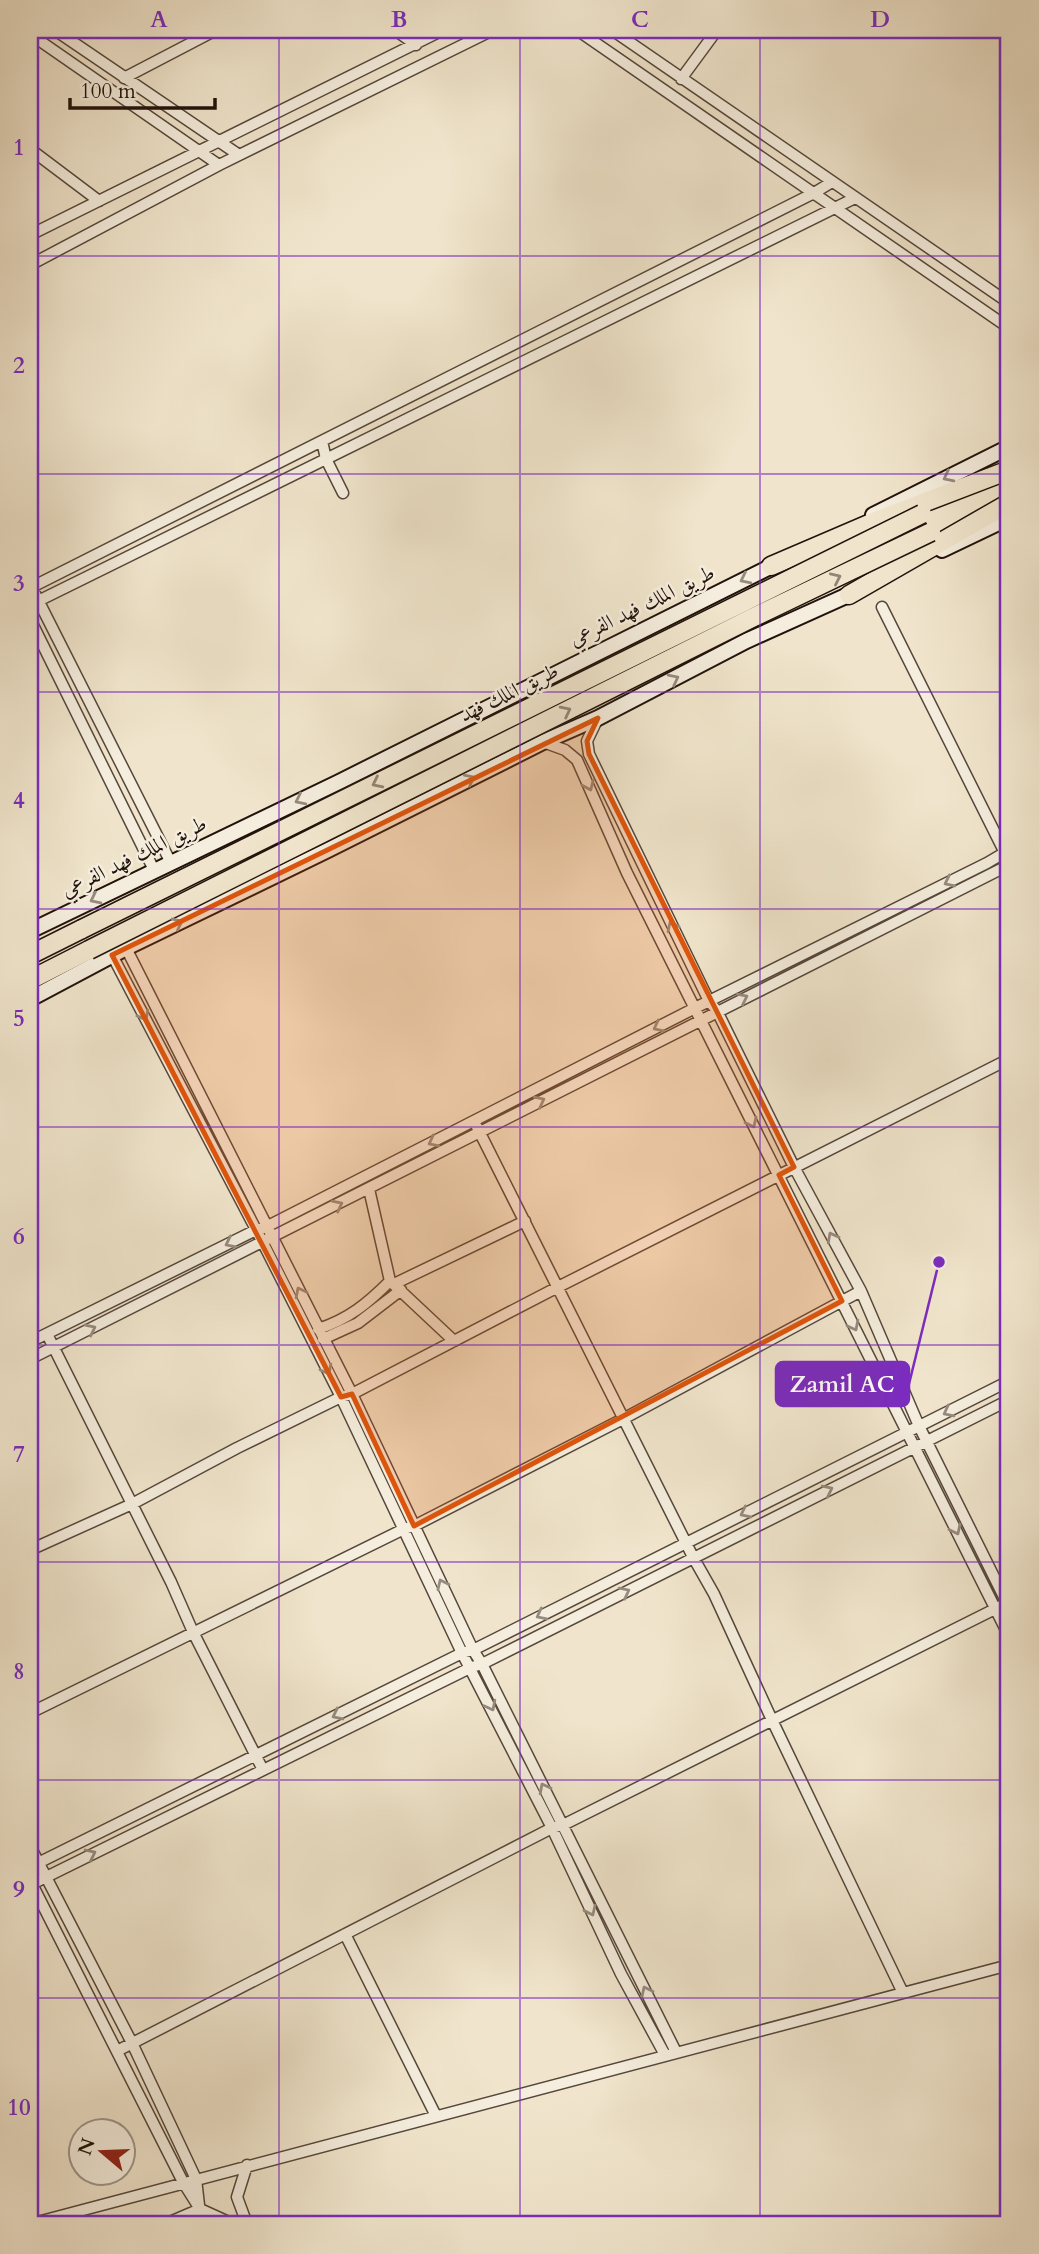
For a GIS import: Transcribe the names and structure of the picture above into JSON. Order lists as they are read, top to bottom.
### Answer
{
  "streets": {
    "highway": ["طريق الملك فهد"],
    "main road": ["طريق الملك فهد الفرعي"]
  },
  "places": ["Zamil AC"],
  "scale_bar": "100 m",
  "north": "left",
  "grid": {
    "columns": [
      "A",
      "B",
      "C",
      "D"
    ],
    "rows": [
      "1",
      "2",
      "3",
      "4",
      "5",
      "6",
      "7",
      "8",
      "9",
      "10"
    ]
  }
}
